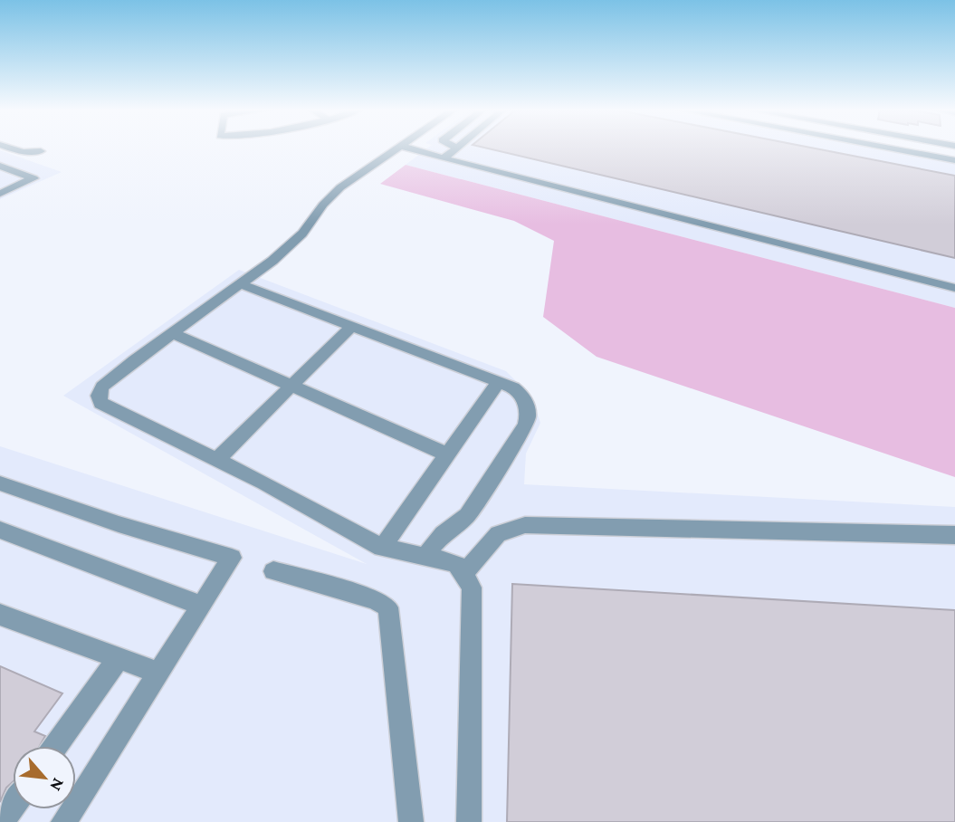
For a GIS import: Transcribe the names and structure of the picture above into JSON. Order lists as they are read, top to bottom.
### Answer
{
  "north": "bottom right"
}
